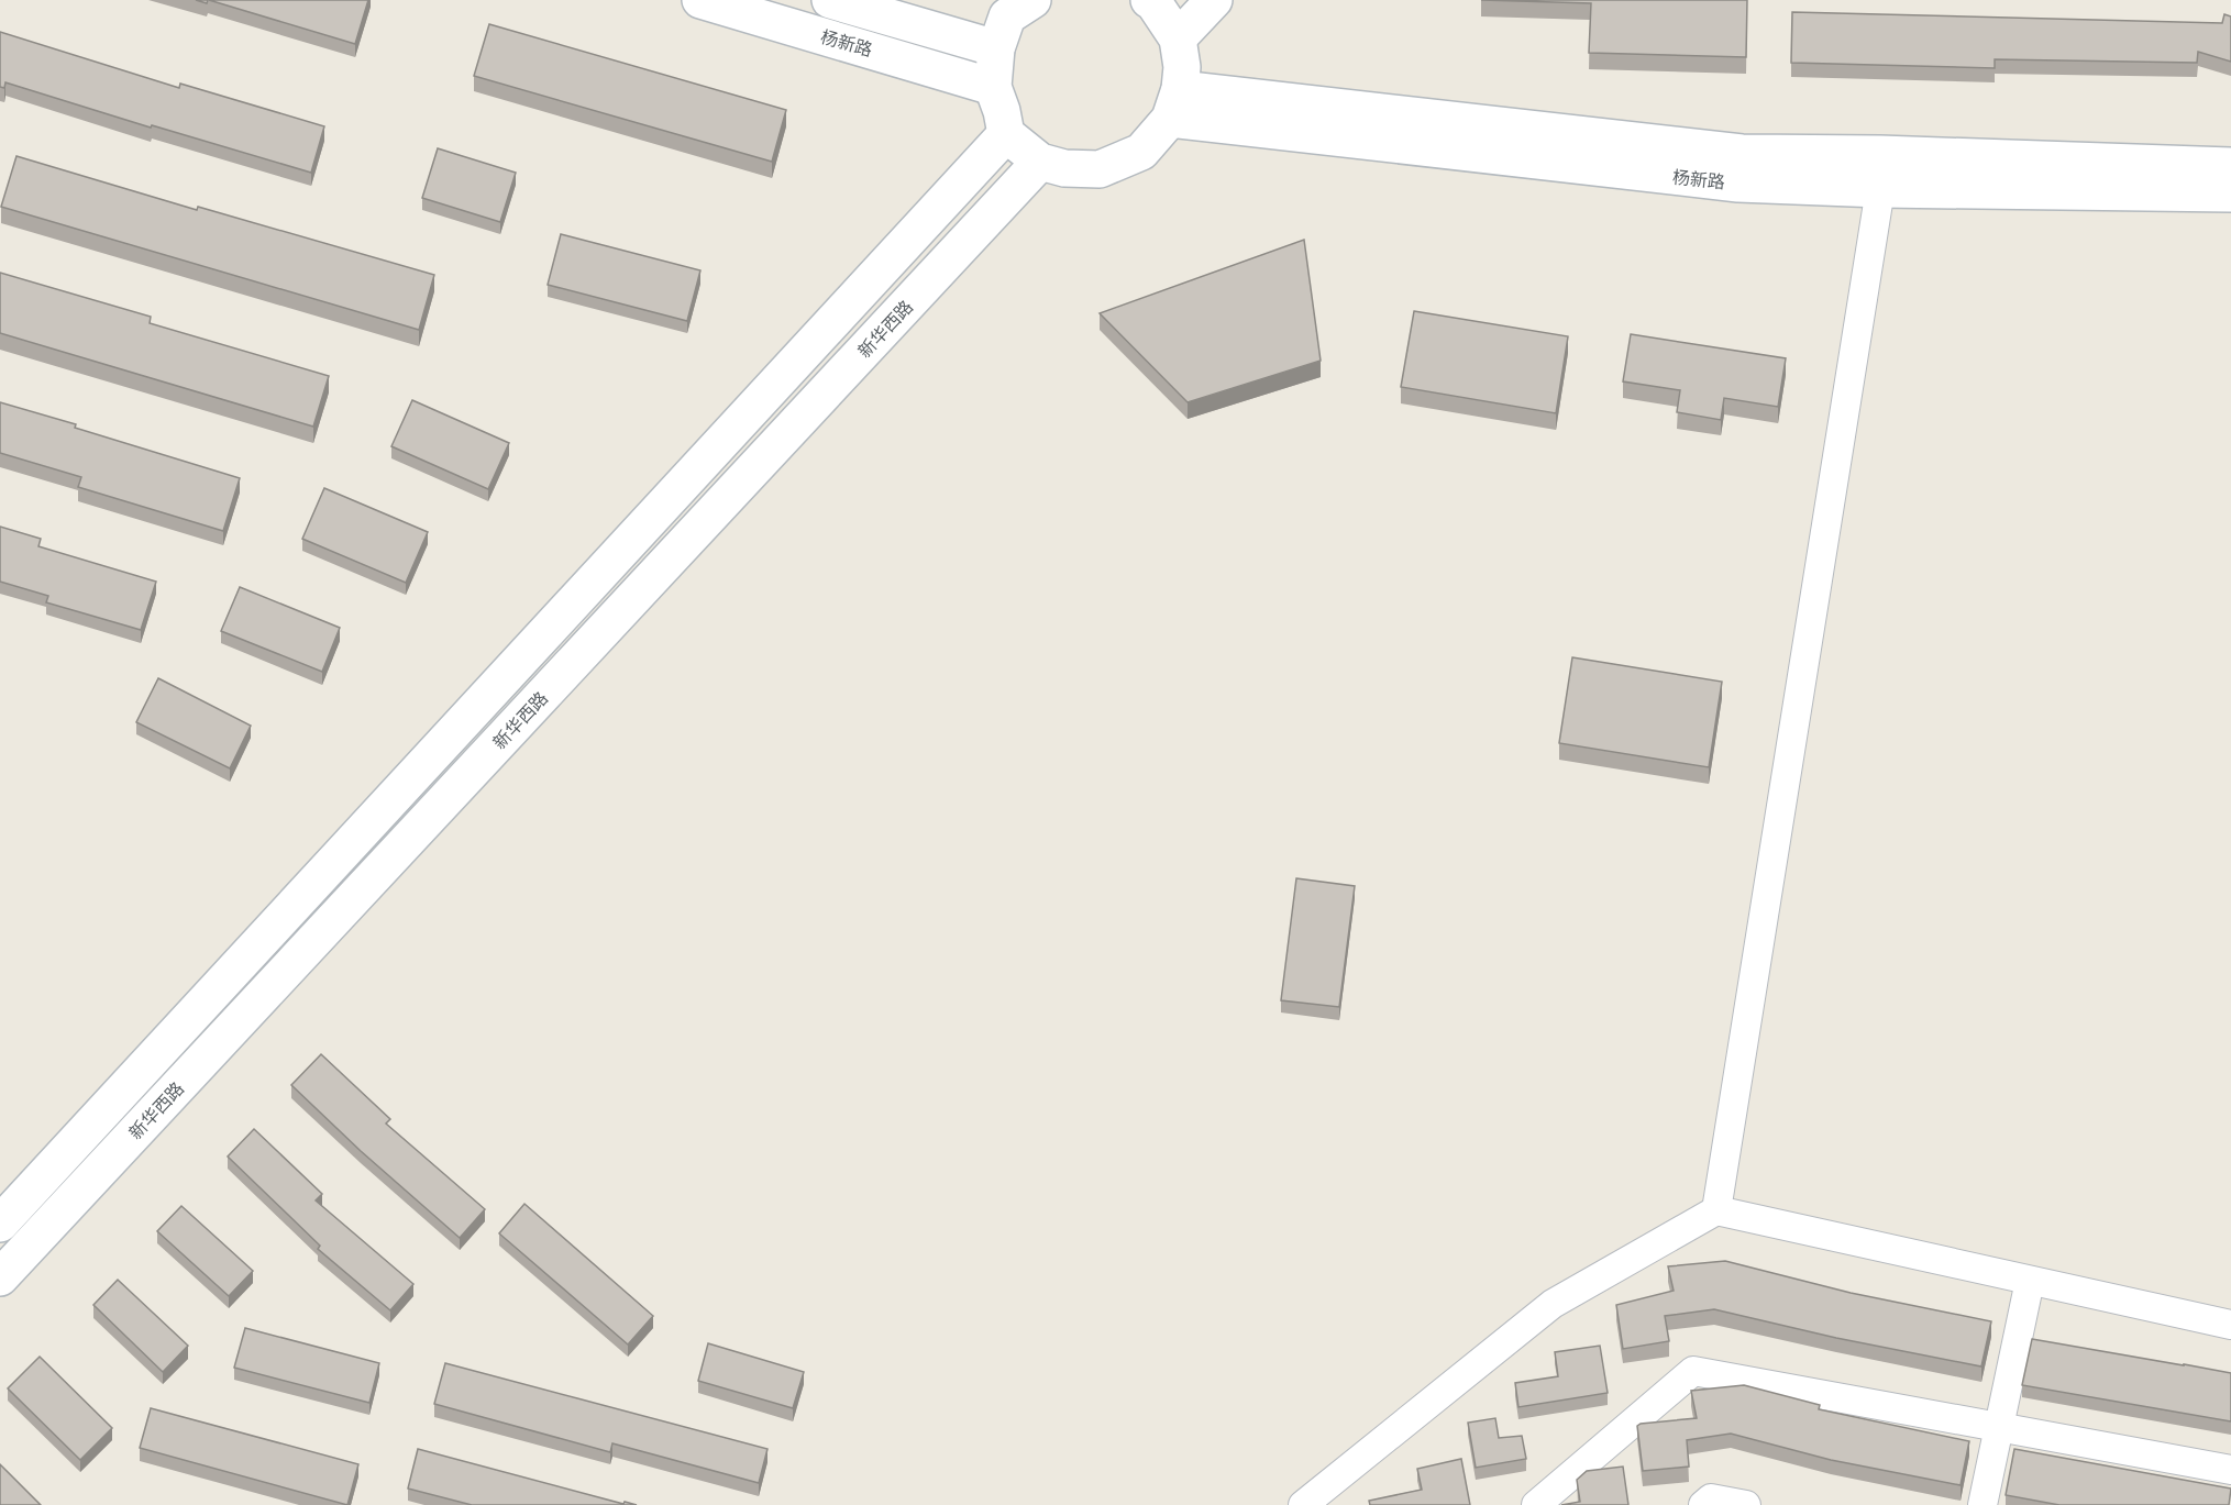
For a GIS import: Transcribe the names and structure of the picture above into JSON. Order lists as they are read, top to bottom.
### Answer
{
  "streets": {
    "main road": ["杨新路", "新华西路"]
  }
}
